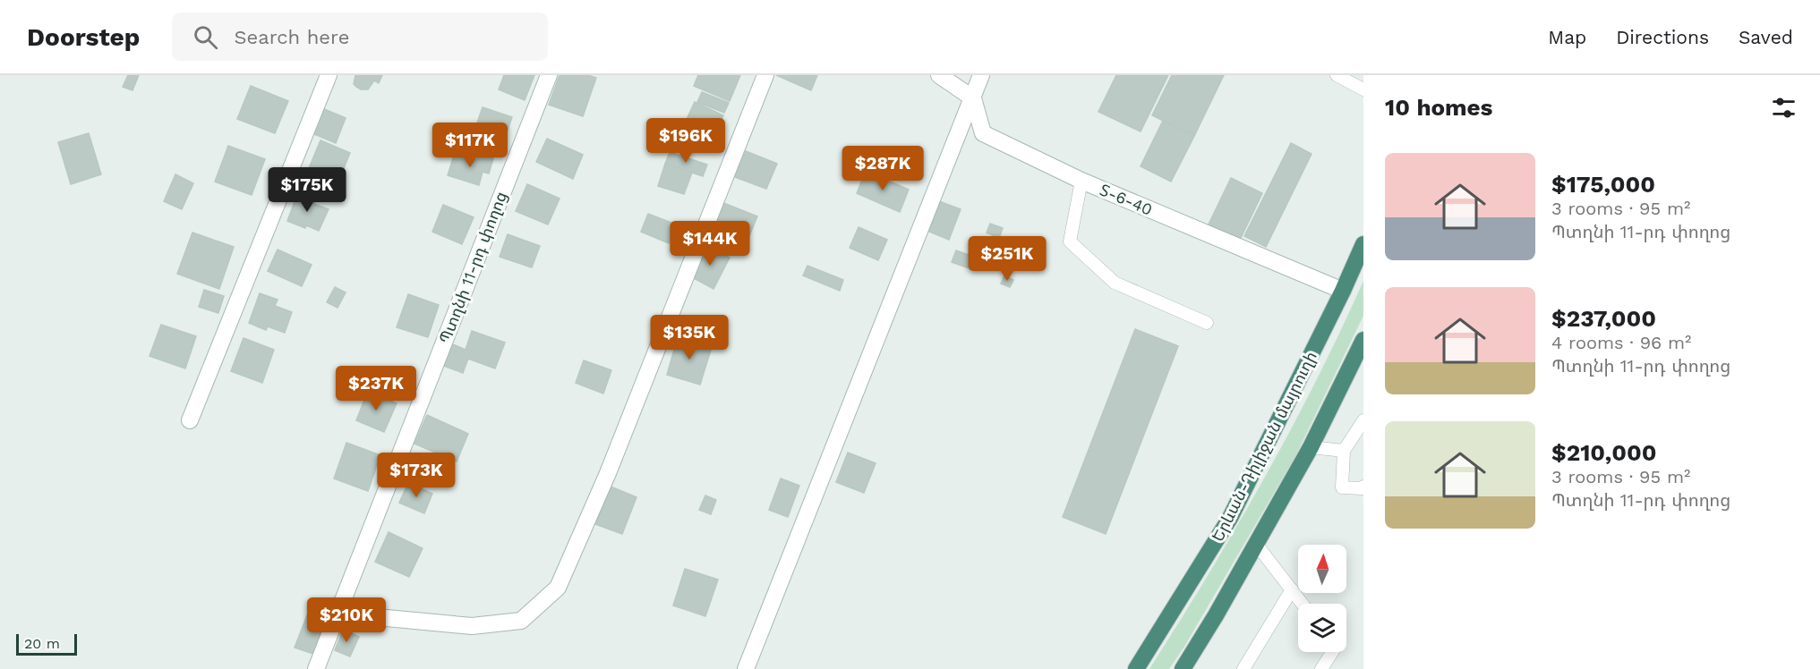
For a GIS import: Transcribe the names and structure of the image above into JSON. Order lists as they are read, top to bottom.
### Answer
{
  "streets": {
    "highway": ["Երևան-Դիլիջան մայրուղի"],
    "street": ["Տ-6-40", "Պտղնի 11-րդ փողոց"]
  },
  "crossings": [
    ["Տ-6-40", "Երևան-Դիլիջան մայրուղի"]
  ],
  "scale_bar": "20 m",
  "north": "top",
  "page": {
    "header": "Doorstep",
    "search": "Search here",
    "nav": ["Map", "Directions", "Saved"],
    "heading": "10 homes",
    "price": [
      "$196K",
      "$117K",
      "$287K",
      "$175K",
      "$144K",
      "$251K",
      "$135K",
      "$237K",
      "$173K",
      "$210K"
    ],
    "list": [
      {
        "name": "$175,000",
        "note": "3 rooms · 95 m² · Պտղնի 11-րդ փողոց"
      },
      {
        "name": "$237,000",
        "note": "4 rooms · 96 m² · Պտղնի 11-րդ փողոց"
      },
      {
        "name": "$210,000",
        "note": "3 rooms · 95 m² · Պտղնի 11-րդ փողոց"
      }
    ],
    "scale": "20 m"
  }
}
